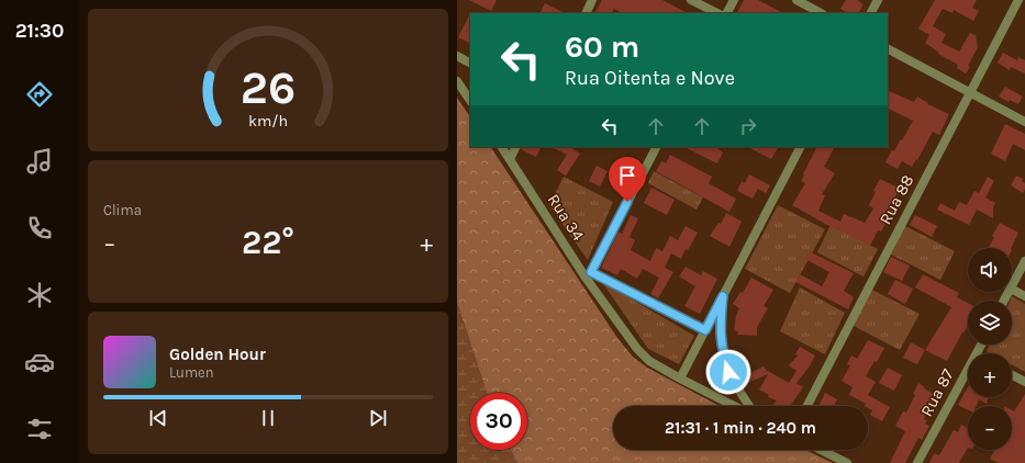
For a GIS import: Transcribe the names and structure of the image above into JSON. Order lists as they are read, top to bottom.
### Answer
{
  "streets": {
    "street": ["Rua 88", "Rua 34", "Rua 87"]
  },
  "page": {
    "tabs": "21:30",
    "turn": ["60 m", "Rua Oitenta e Nove"],
    "tile": "Clima",
    "heat": ["−", "22°", "+"],
    "map_buttons": ["+", "−"],
    "song": ["Golden Hour", "Lumen"],
    "limit": "30",
    "trip": "21:31 · 1 min · 240 m",
    "gauge": ["26", "km/h"]
  }
}
